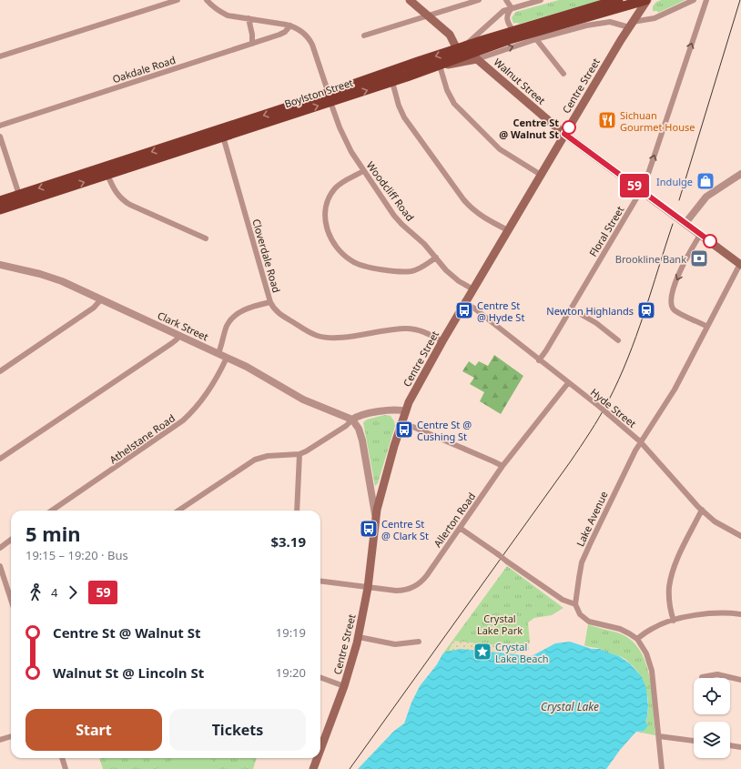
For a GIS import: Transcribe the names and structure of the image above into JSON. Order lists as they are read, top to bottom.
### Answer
{
  "streets": {
    "highway": ["Boylston Street"],
    "main road": ["Walnut Street", "Centre Street"],
    "street": [
      "Oakdale Road",
      "Woodcliff Road",
      "Floral Street",
      "Cloverdale Road",
      "Clark Street",
      "Hyde Street",
      "Athelstane Road",
      "Lake Avenue",
      "Allerton Road"
    ]
  },
  "crossings": [
    ["Oakdale Road", "Woodcliff Road"],
    ["Walnut Street", "Centre Street"],
    ["Walnut Street", "Floral Street"],
    ["Walnut Street", "Lake Avenue"],
    ["Centre Street", "Boylston Street"],
    ["Centre Street", "Woodcliff Road"],
    ["Centre Street", "Hyde Street"],
    ["Centre Street", "Allerton Road"],
    ["Boylston Street", "Woodcliff Road"],
    ["Boylston Street", "Cloverdale Road"],
    ["Floral Street", "Hyde Street"],
    ["Cloverdale Road", "Clark Street"],
    ["Clark Street", "Athelstane Road"],
    ["Hyde Street", "Lake Avenue"],
    ["Hyde Street", "Allerton Road"]
  ],
  "one_way": ["Floral Street"],
  "water": ["Crystal Lake"],
  "parks": ["Crystal Lake Park"],
  "places": {
    "restaurant": ["Sichuan Gourmet House"],
    "other": ["Centre St @ Walnut St"],
    "shop": ["Indulge"],
    "bank": ["Brookline Bank"],
    "bus stop": ["Centre St @ Hyde St", "Centre St @ Cushing St", "Centre St @ Clark St"],
    "station": ["Newton Highlands"],
    "place": ["Crystal Lake Beach"]
  },
  "lines": ["bus line 59"],
  "page": {
    "on_map": "59",
    "heading": ["5 min", "19:15 – 19:20 · Bus", "$3.19"],
    "legs": ["4", "59"],
    "list": [
      {
        "name": "Centre St @ Walnut St",
        "value": "19:19"
      },
      {
        "name": "Walnut St @ Lincoln St",
        "value": "19:20"
      }
    ],
    "buttons": ["Start", "Tickets"]
  }
}
